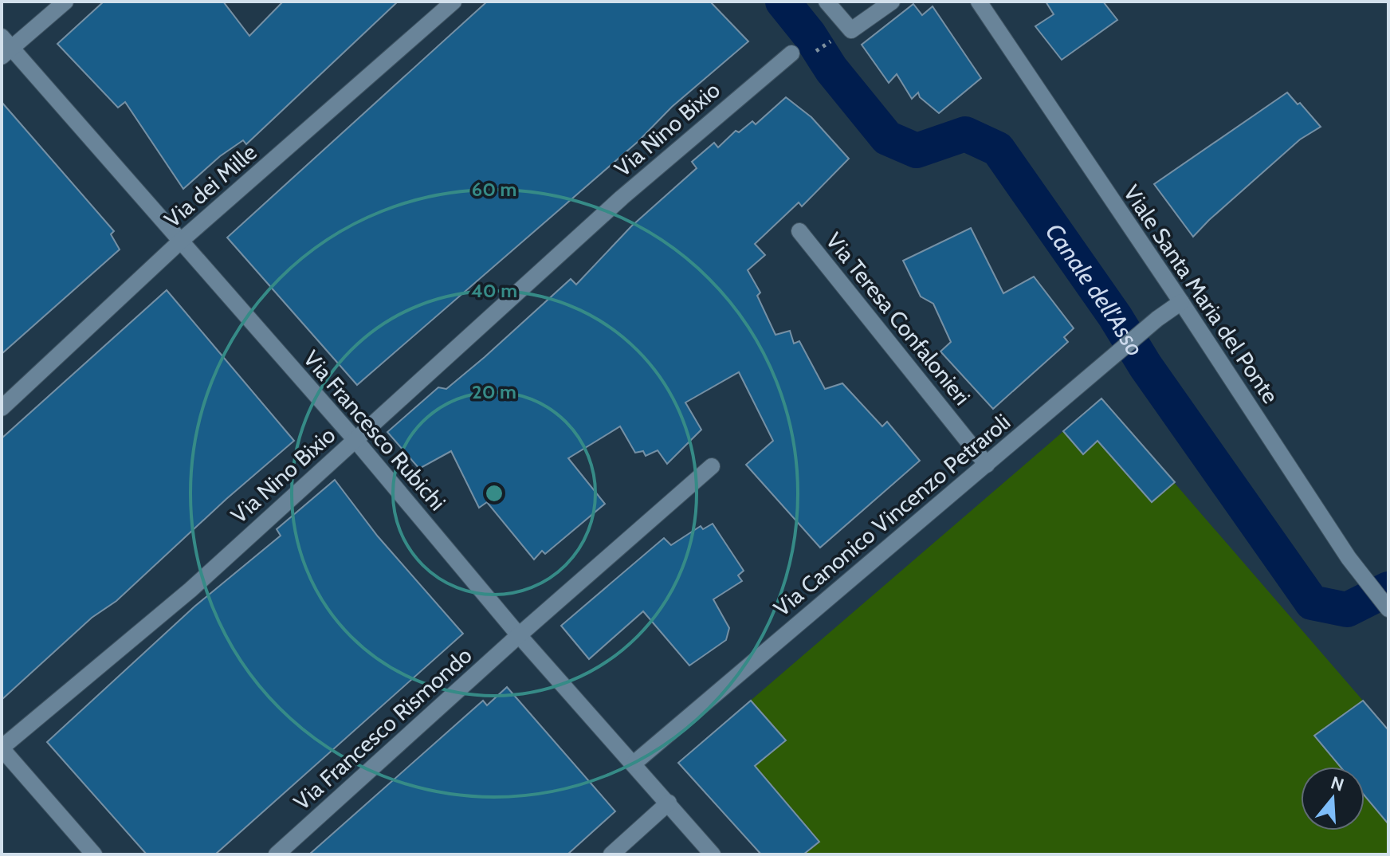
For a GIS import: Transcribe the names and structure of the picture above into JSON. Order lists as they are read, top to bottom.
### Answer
{
  "streets": {
    "street": [
      "Via Nino Bixio",
      "Via dei Mille",
      "Viale Santa Maria del Ponte",
      "Via Teresa Confalonieri",
      "Via Francesco Rubichi",
      "Via Canonico Vincenzo Petraroli",
      "Via Francesco Rismondo"
    ]
  },
  "crossings": [
    ["Via Nino Bixio", "Via Francesco Rubichi"],
    ["Via dei Mille", "Via Francesco Rubichi"],
    ["Viale Santa Maria del Ponte", "Via Canonico Vincenzo Petraroli"],
    ["Via Teresa Confalonieri", "Via Canonico Vincenzo Petraroli"],
    ["Via Francesco Rubichi", "Via Canonico Vincenzo Petraroli"],
    ["Via Francesco Rubichi", "Via Francesco Rismondo"]
  ],
  "water": ["Canale dell'Asso"],
  "north": "top",
  "rings": ["60 m", "40 m", "20 m"]
}
